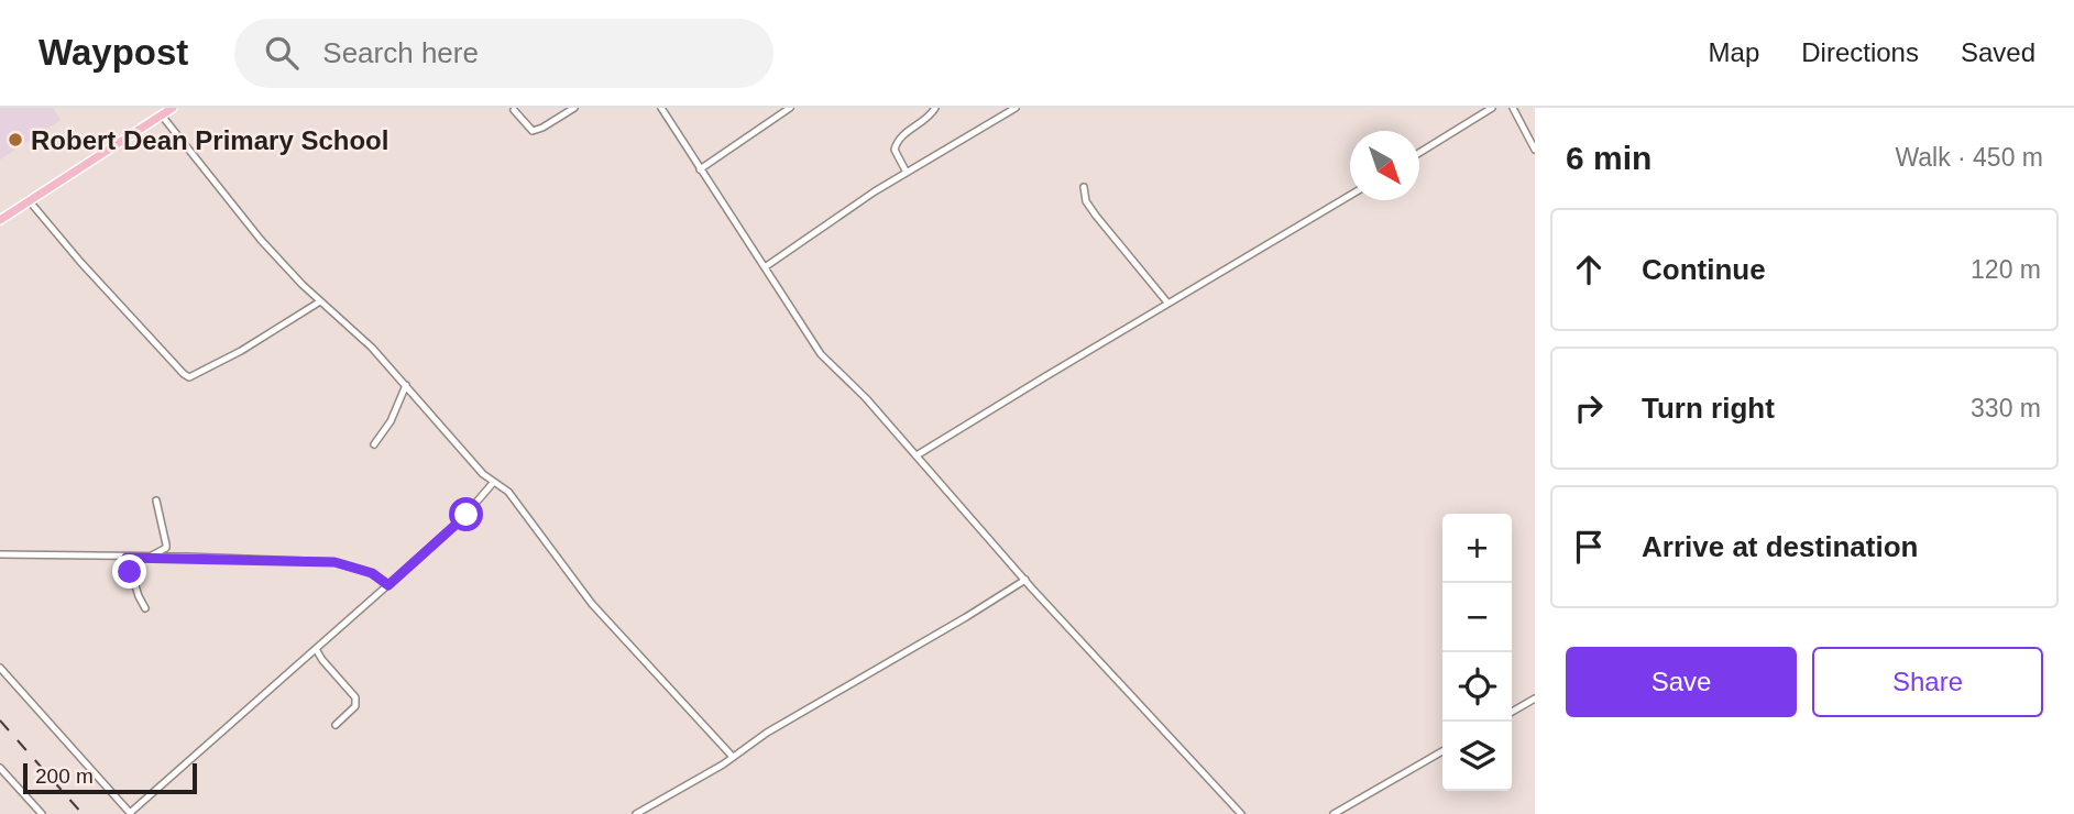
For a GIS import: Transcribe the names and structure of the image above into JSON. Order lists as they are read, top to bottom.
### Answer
{
  "places": ["Robert Dean Primary School"],
  "scale_bar": "200 m",
  "north": "bottom right",
  "page": {
    "header": "Waypost",
    "search": "Search here",
    "nav": ["Map", "Directions", "Saved"],
    "heading": ["6 min", "Walk · 450 m"],
    "list": [
      ["Continue", "120 m"],
      ["Turn right", "330 m"],
      "Arrive at destination"
    ],
    "map_buttons": ["+", "−"],
    "buttons": ["Save", "Share"],
    "scale": "200 m"
  }
}
